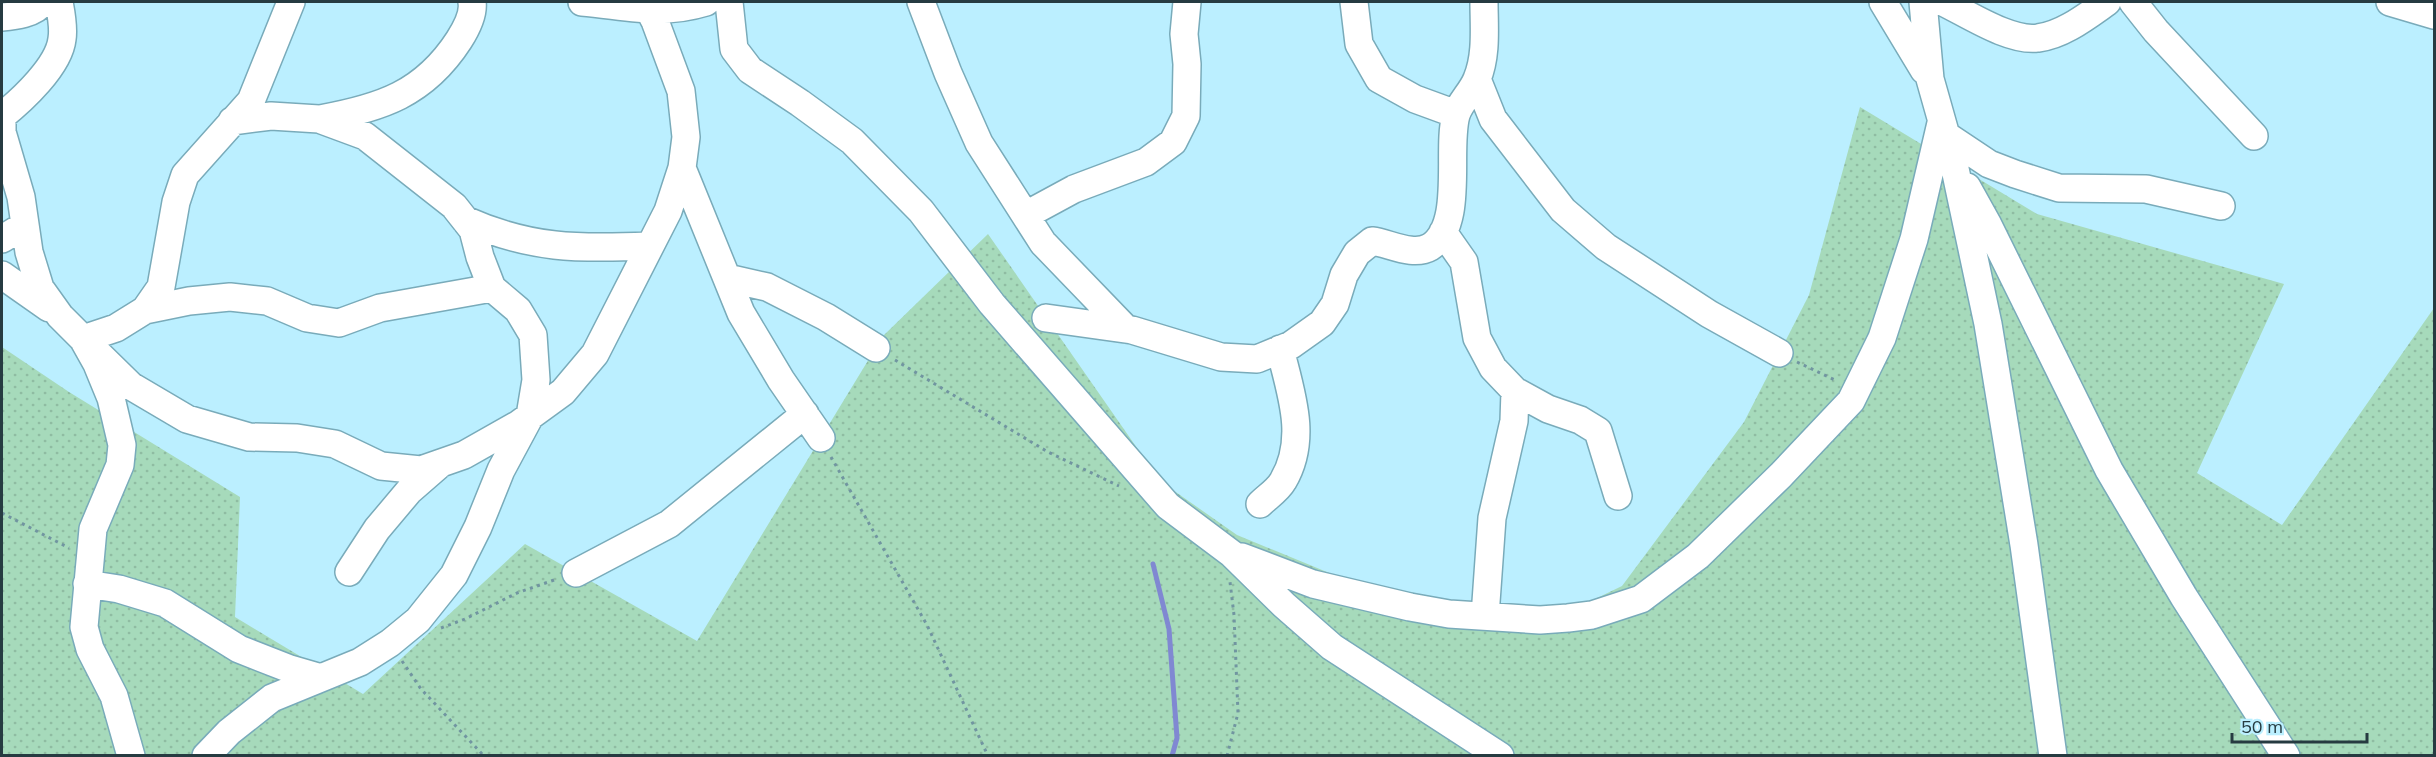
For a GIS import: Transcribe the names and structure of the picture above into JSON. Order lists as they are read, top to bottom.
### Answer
{
  "scale_bar": "50 m"
}
